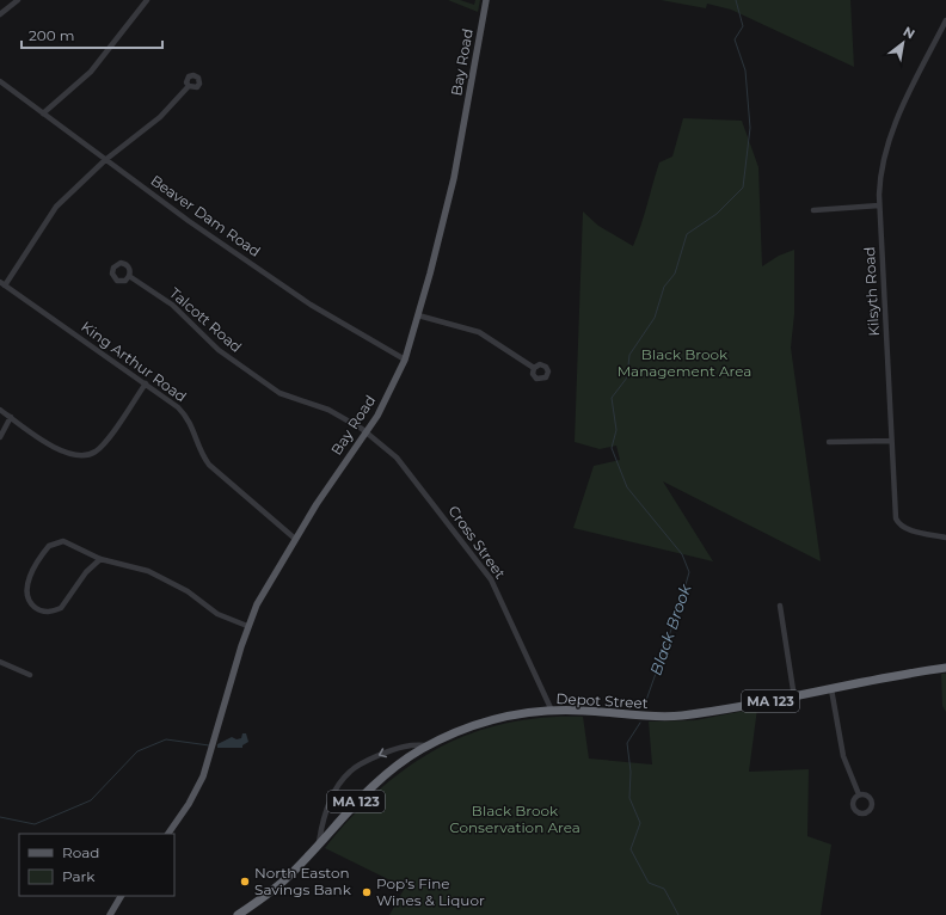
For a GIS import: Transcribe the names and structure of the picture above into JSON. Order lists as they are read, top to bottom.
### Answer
{
  "streets": {
    "highway": ["Depot Street", "MA 123"],
    "main road": ["Bay Road"],
    "street": [
      "Beaver Dam Road",
      "Kilsyth Road",
      "Talcott Road",
      "King Arthur Road",
      "Cross Street"
    ]
  },
  "crossings": [
    ["Bay Road", "Beaver Dam Road"],
    ["Bay Road", "Talcott Road"],
    ["Bay Road", "King Arthur Road"],
    ["Bay Road", "Cross Street"],
    ["Talcott Road", "Cross Street"],
    ["Cross Street", "Depot Street"]
  ],
  "water": ["Black Brook"],
  "parks": ["Black Brook Management Area", "Black Brook Conservation Area"],
  "places": ["North Easton Savings Bank", "Pop's Fine Wines & Liquor"],
  "legend": ["Road", "Park"],
  "scale_bar": "200 m",
  "north": "top right"
}
